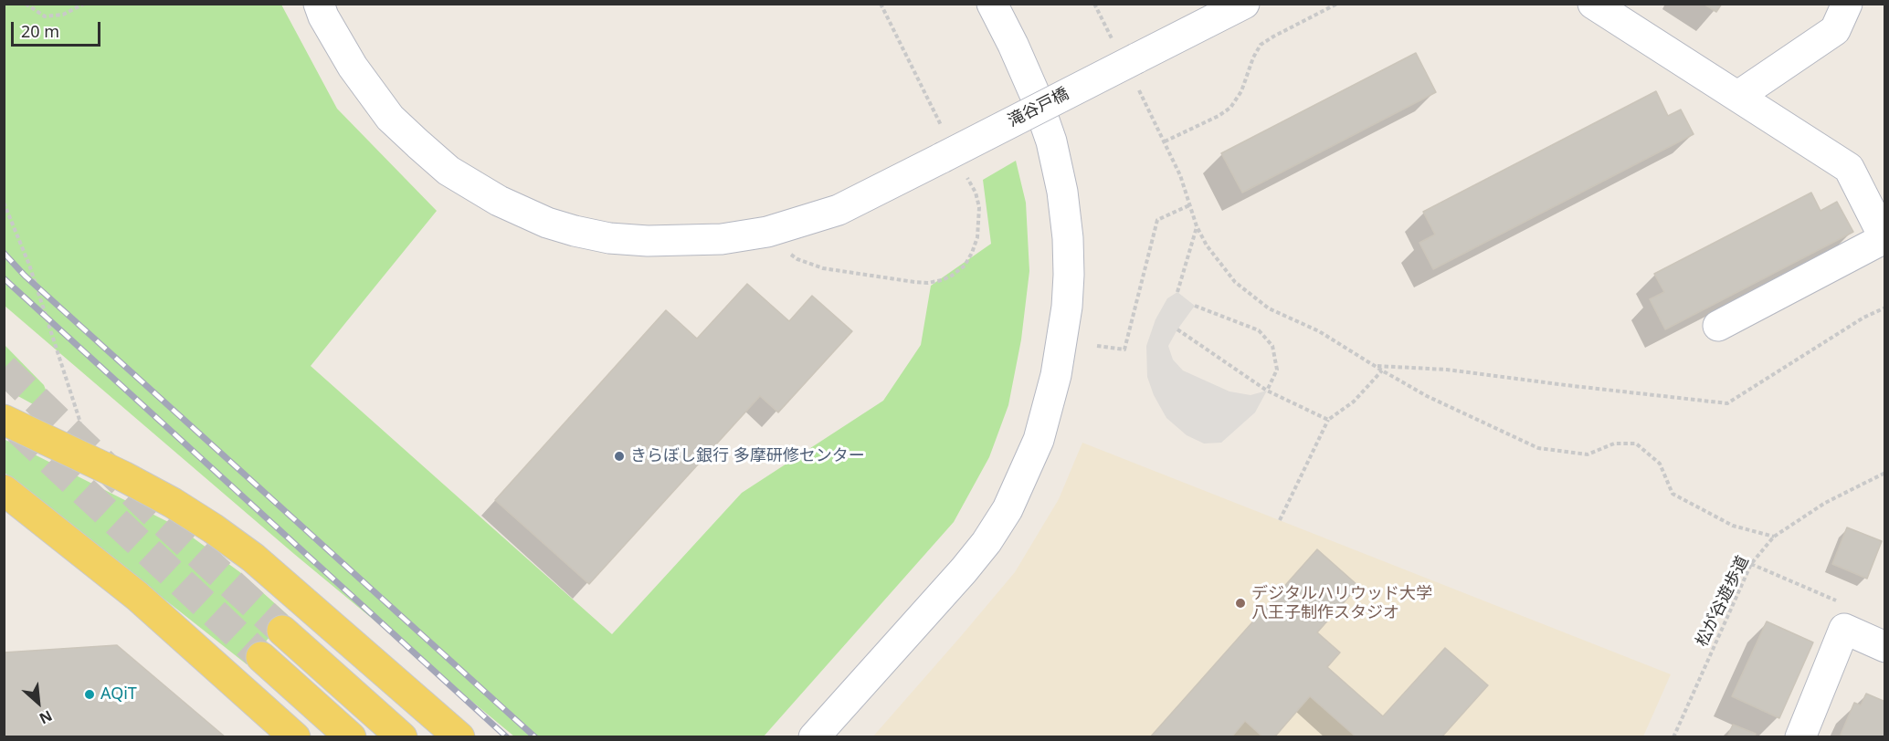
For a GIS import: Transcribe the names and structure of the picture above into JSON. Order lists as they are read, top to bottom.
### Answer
{
  "streets": {
    "street": ["滝谷戸橋"],
    "path": ["松が谷遊歩道"]
  },
  "places": ["きらぼし銀行 多摩研修センター", "デジタルハリウッド大学 八王子制作スタジオ", "AQiT"],
  "scale_bar": "20 m",
  "north": "bottom right"
}
